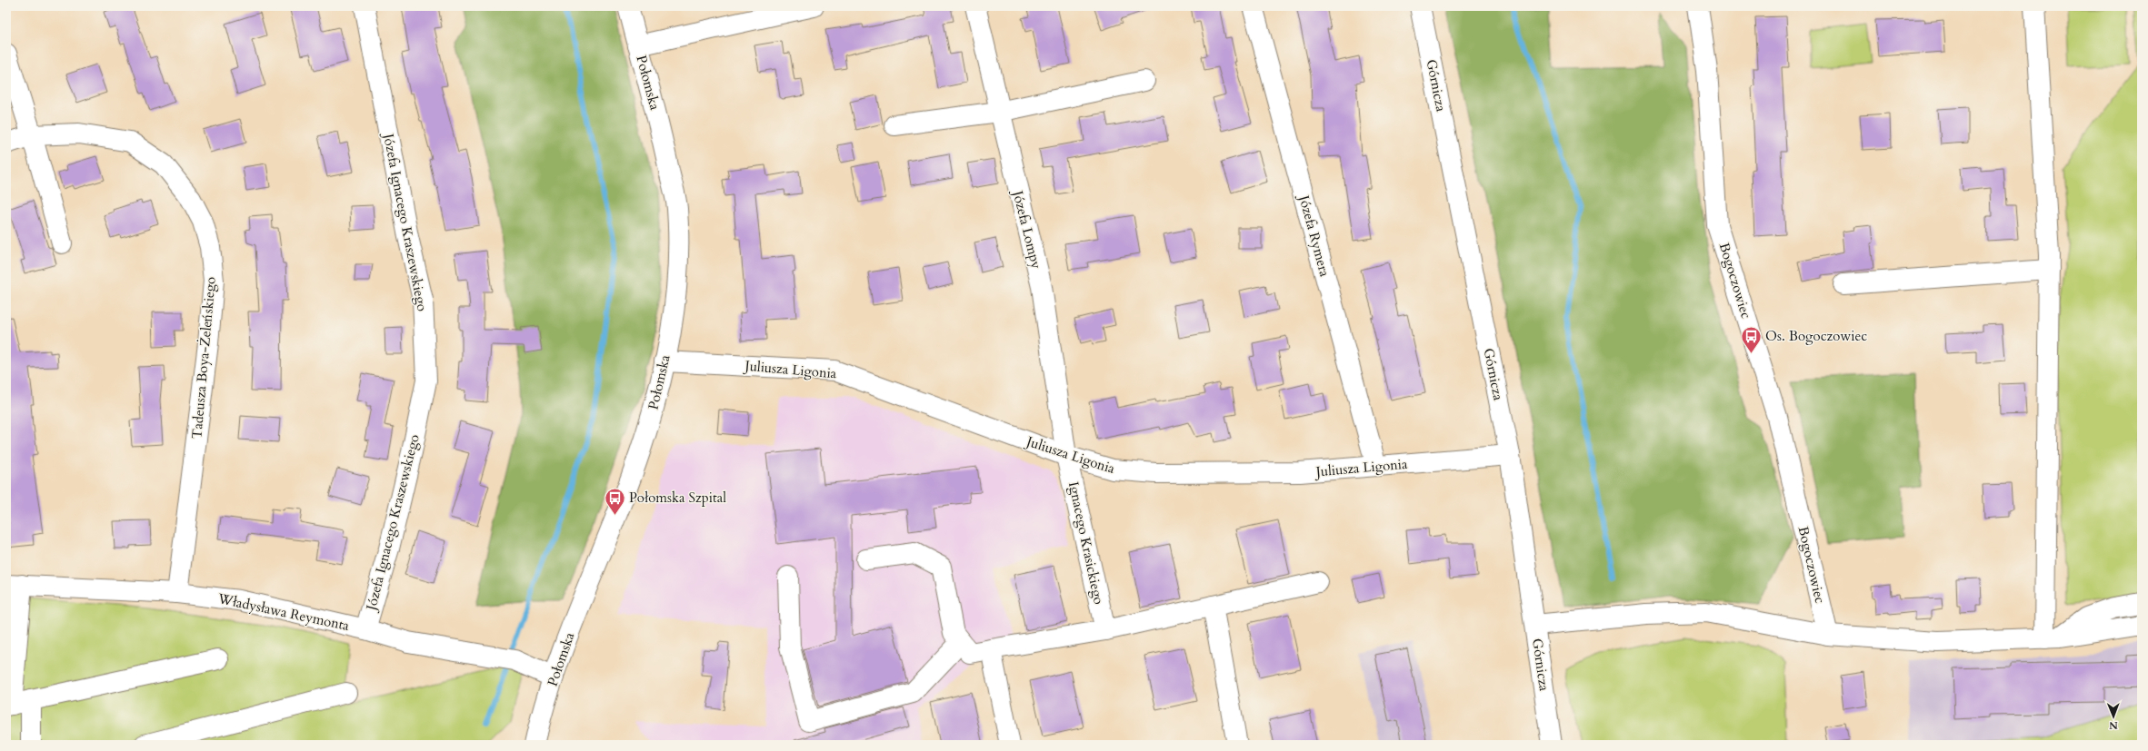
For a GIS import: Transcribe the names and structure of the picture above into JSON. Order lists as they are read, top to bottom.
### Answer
{
  "streets": {
    "street": [
      "Połomska",
      "Górnicza",
      "Józefa Ignacego Kraszewskiego",
      "Józefa Lompy",
      "Józefa Rymera",
      "Bogoczowiec",
      "Tadeusza Boya-Żeleńskiego",
      "Juliusza Ligonia",
      "Ignacego Krasickiego",
      "Władysława Reymonta"
    ]
  },
  "crossings": [
    ["Połomska", "Juliusza Ligonia"],
    ["Połomska", "Władysława Reymonta"],
    ["Górnicza", "Juliusza Ligonia"],
    ["Józefa Ignacego Kraszewskiego", "Władysława Reymonta"],
    ["Józefa Lompy", "Juliusza Ligonia"],
    ["Józefa Lompy", "Ignacego Krasickiego"],
    ["Józefa Rymera", "Juliusza Ligonia"],
    ["Tadeusza Boya-Żeleńskiego", "Władysława Reymonta"],
    ["Juliusza Ligonia", "Ignacego Krasickiego"]
  ],
  "places": {
    "bus stop": ["Os. Bogoczowiec", "Połomska Szpital"]
  },
  "north": "bottom"
}
